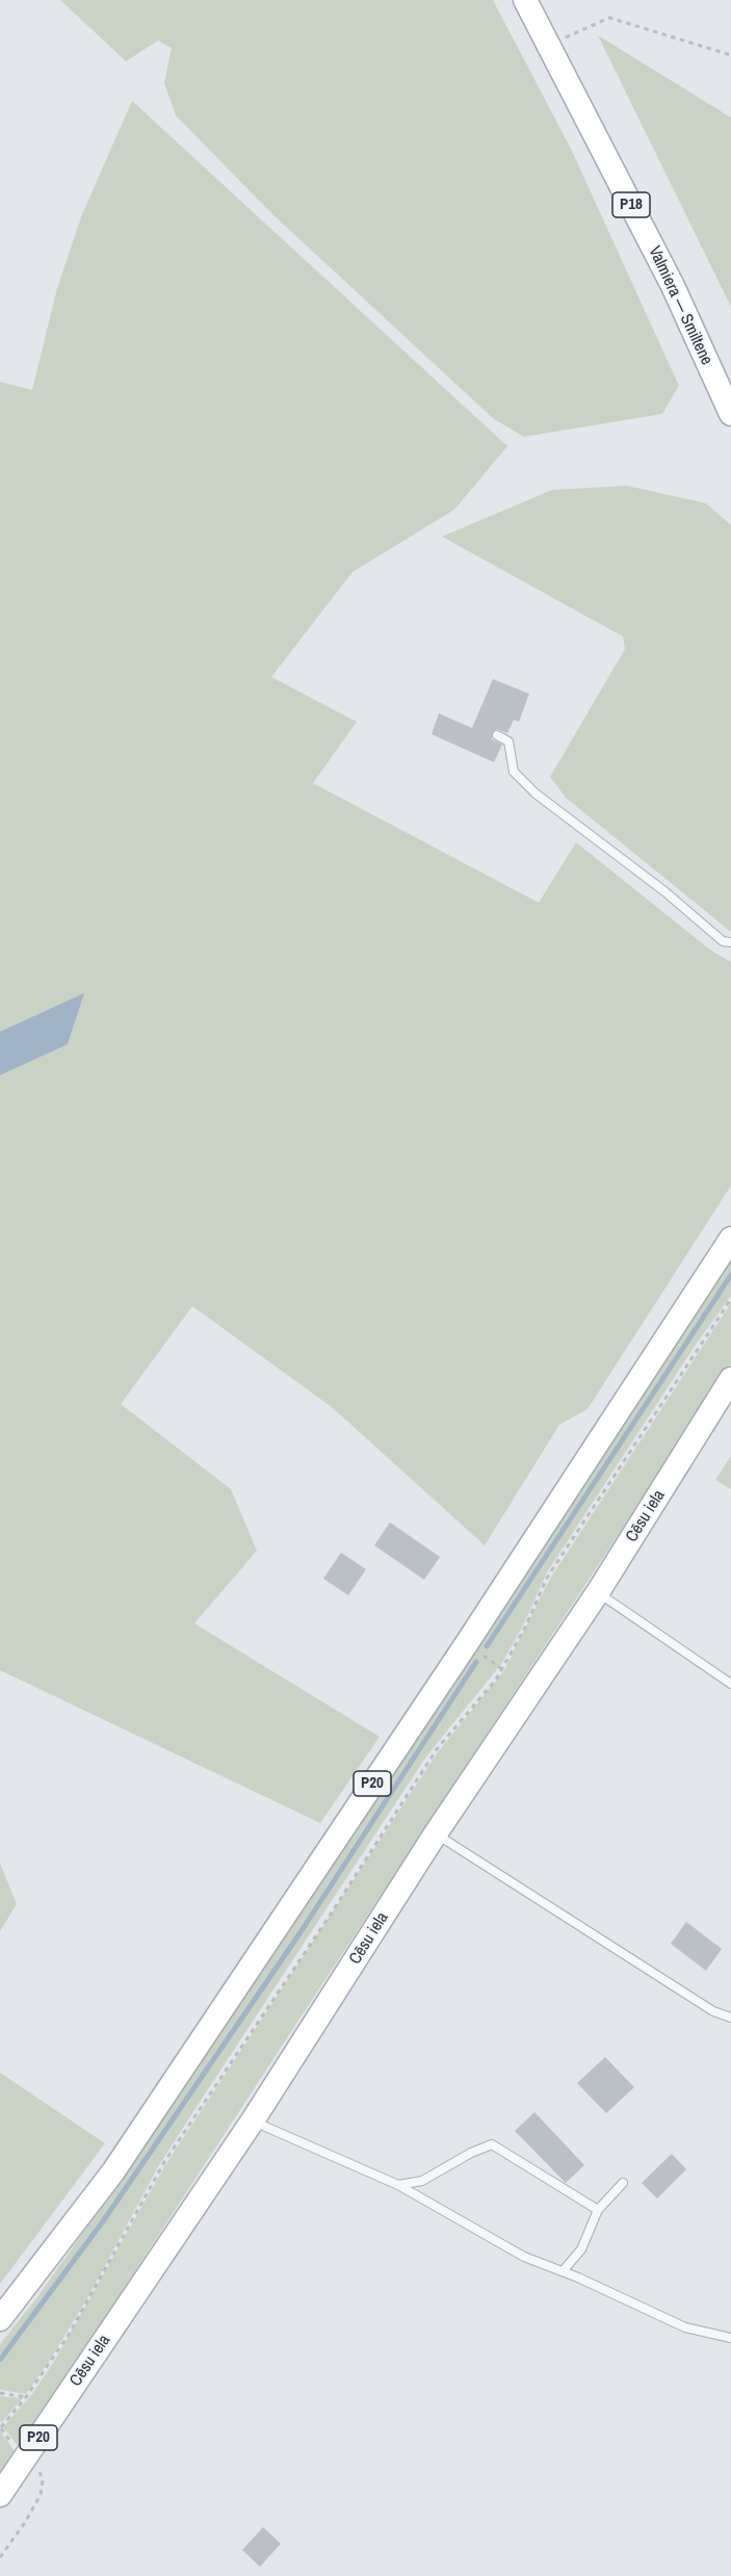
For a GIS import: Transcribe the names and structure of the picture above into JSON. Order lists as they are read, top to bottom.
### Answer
{
  "streets": {
    "main road": [
      "P18",
      "Valmiera — Smiltene",
      "Cēsu iela",
      "P20"
    ]
  }
}
